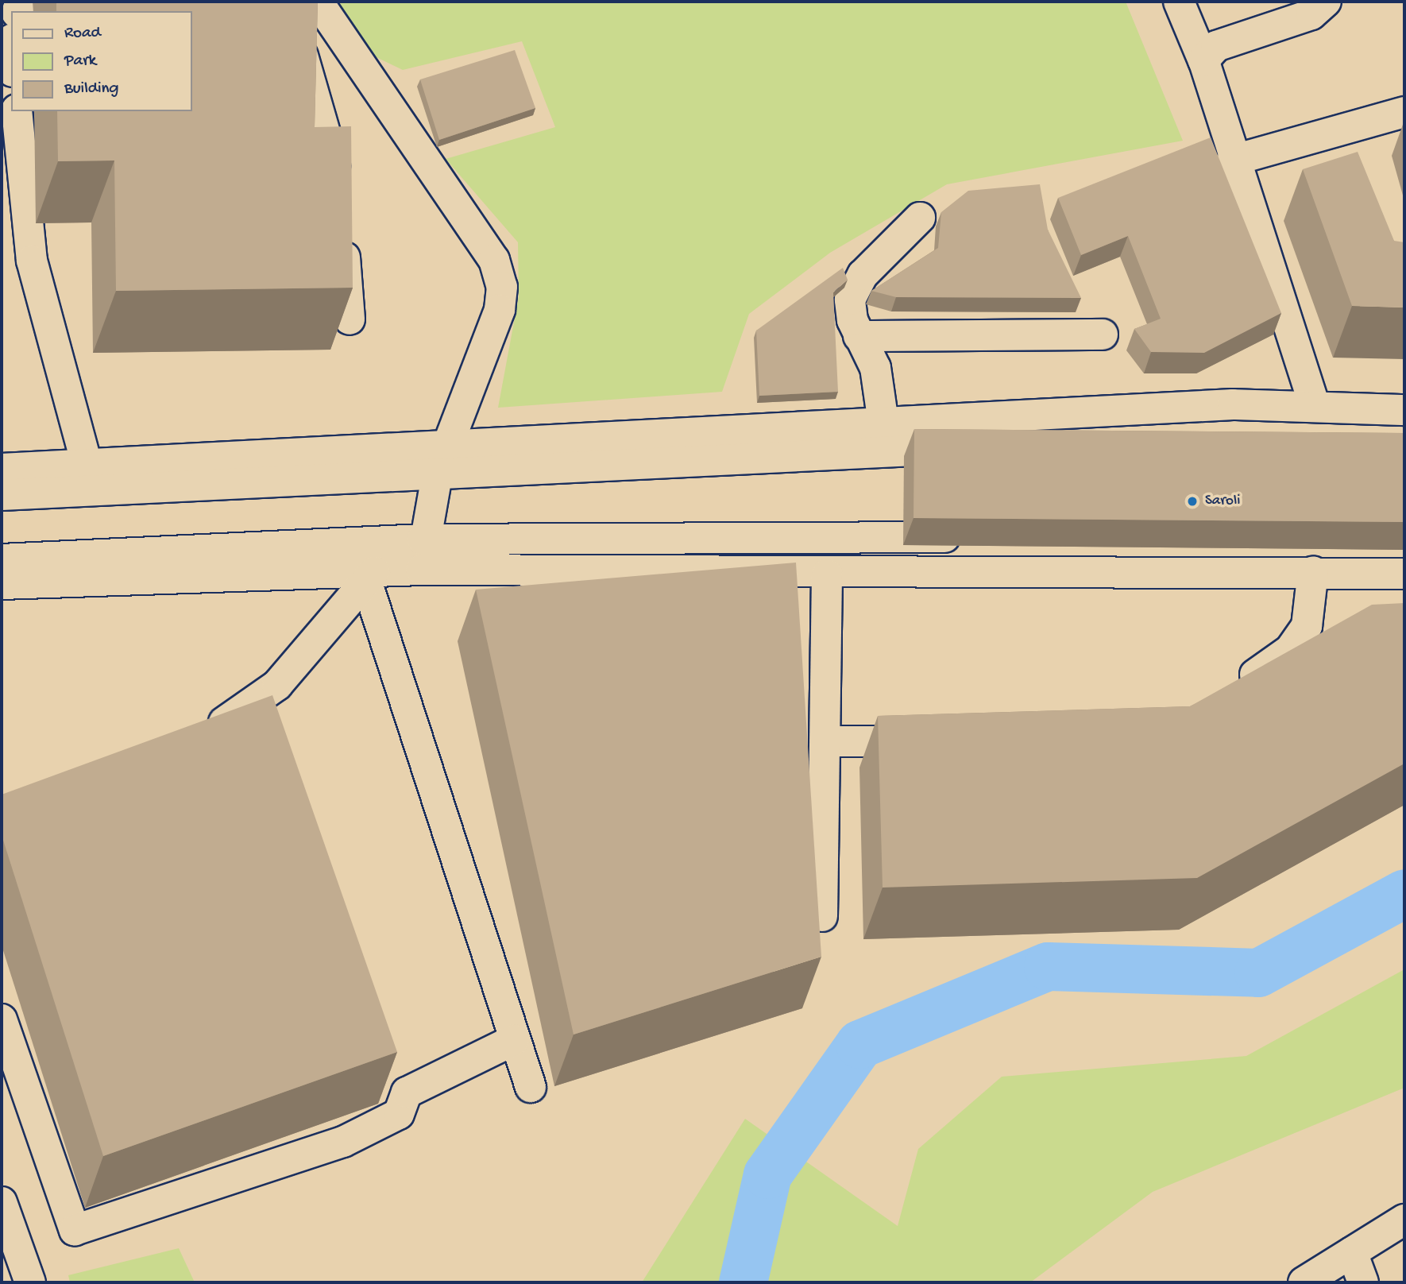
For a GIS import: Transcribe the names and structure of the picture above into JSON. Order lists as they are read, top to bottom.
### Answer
{
  "places": ["Saroli"],
  "legend": ["Road", "Park", "Building"]
}
